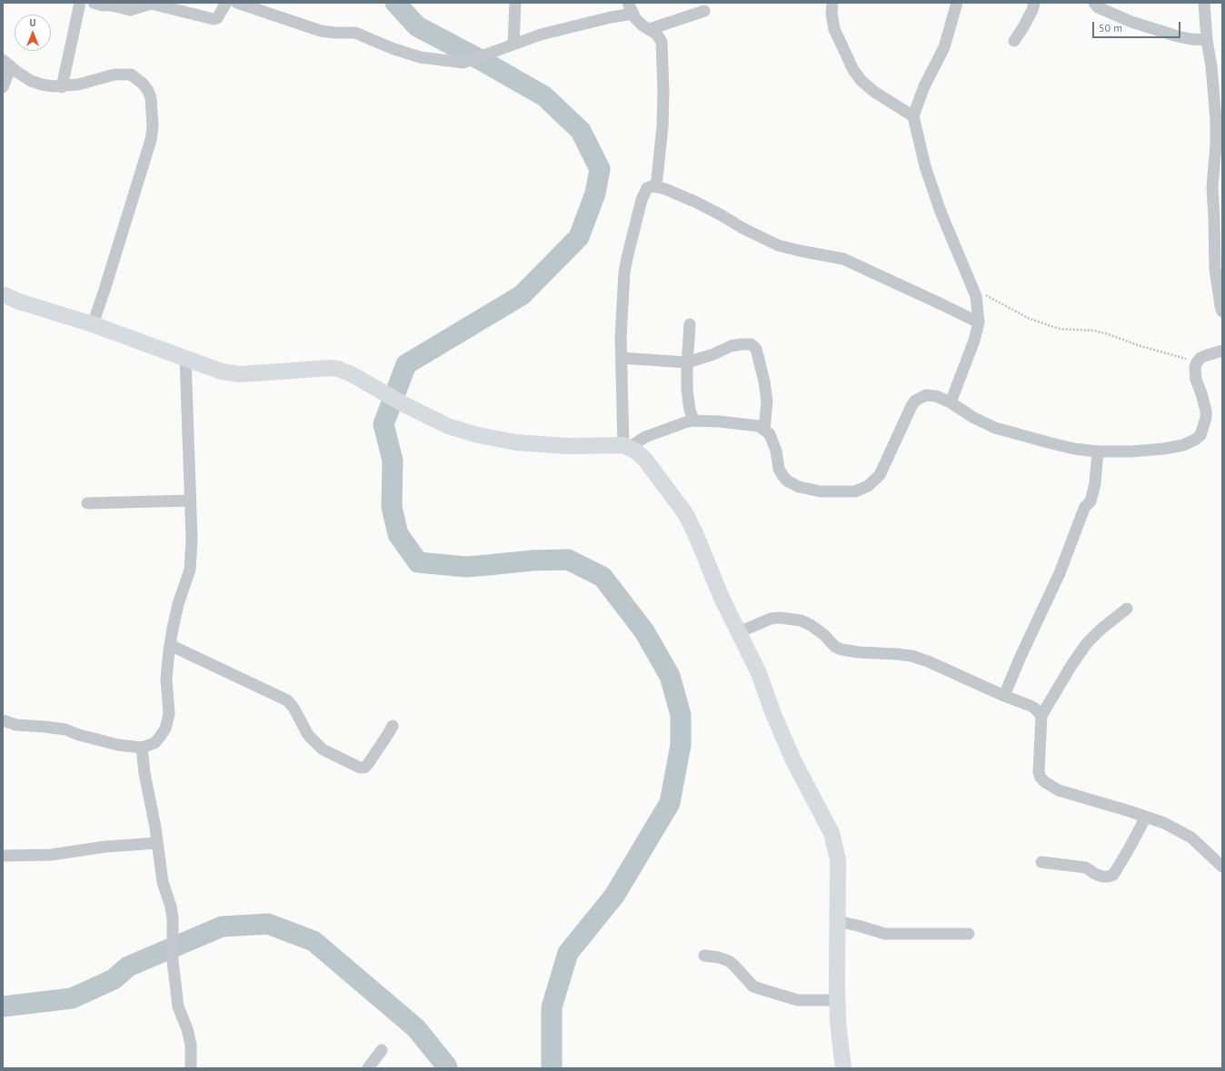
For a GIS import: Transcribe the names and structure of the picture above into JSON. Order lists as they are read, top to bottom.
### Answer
{
  "scale_bar": "50 m",
  "north": "top"
}
